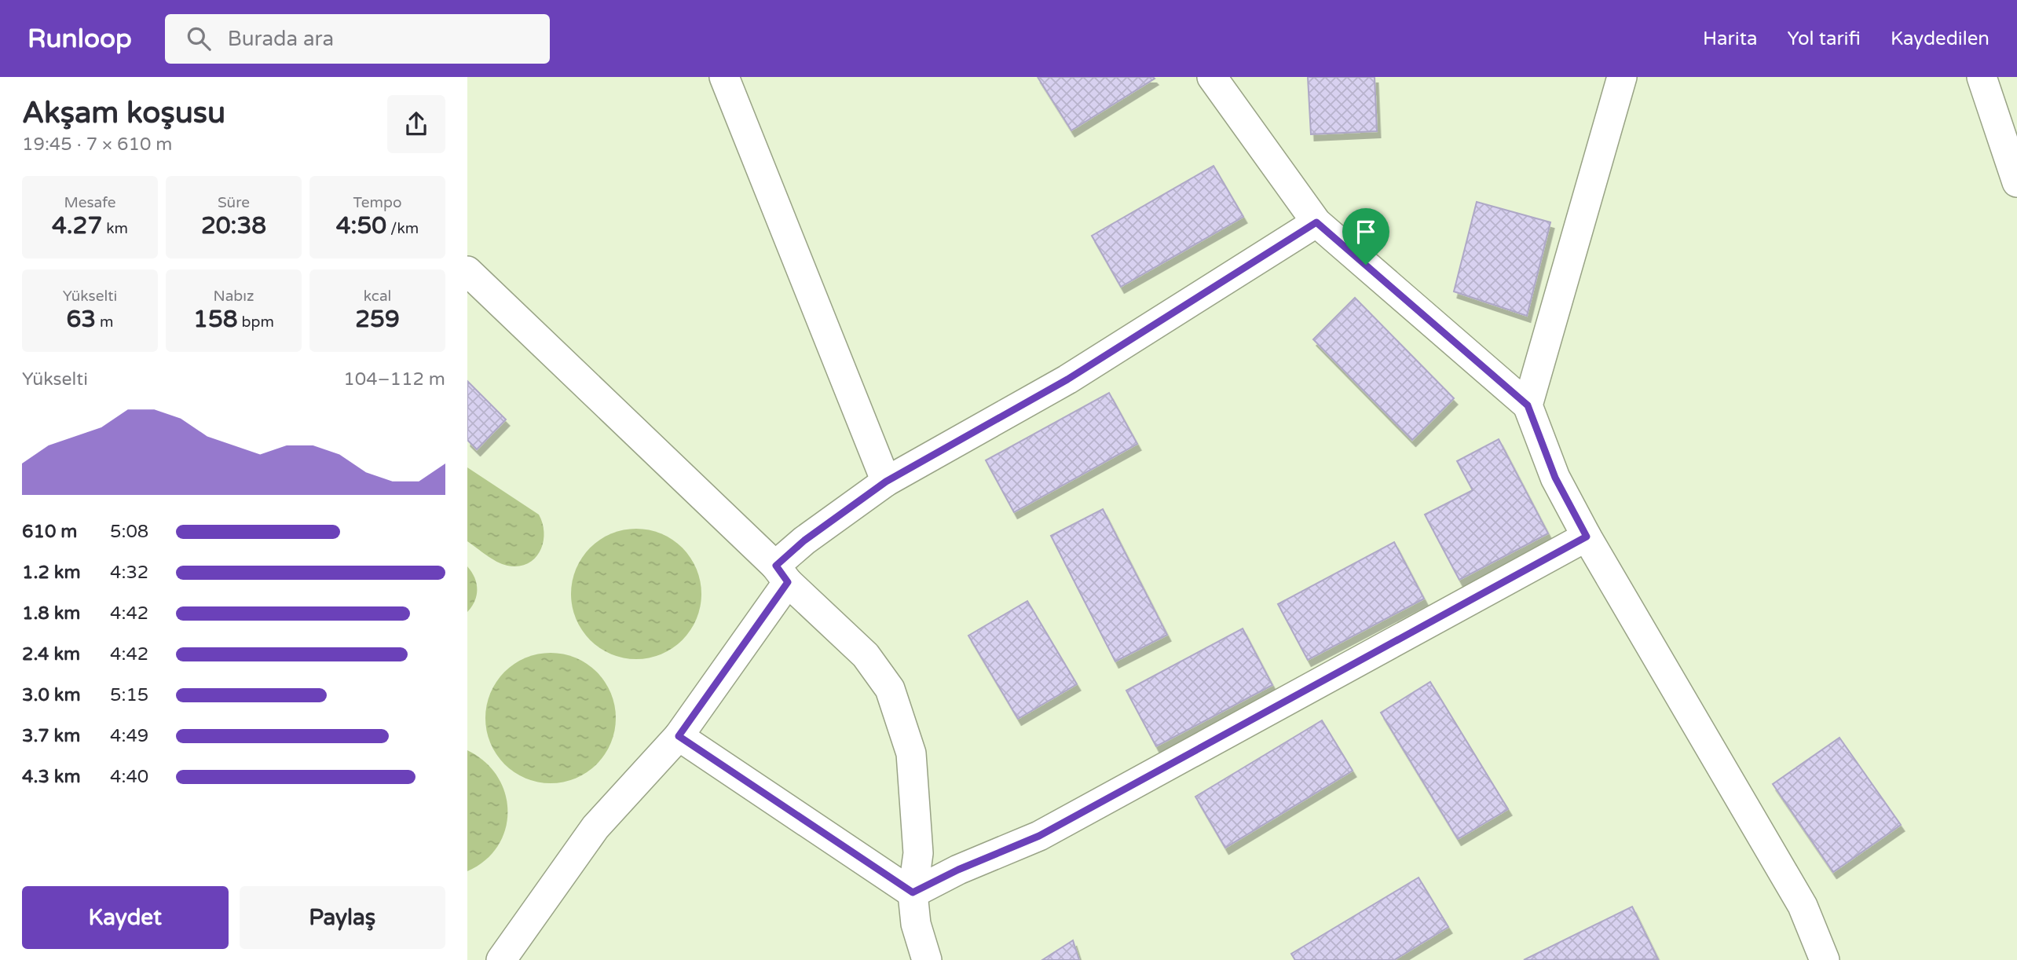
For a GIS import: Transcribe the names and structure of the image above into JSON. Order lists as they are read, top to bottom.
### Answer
{
  "page": {
    "header": "Runloop",
    "search": "Burada ara",
    "nav": ["Harita", "Yol tarifi", "Kaydedilen"],
    "heading": ["Akşam koşusu", "19:45 · 7 × 610 m"],
    "stats": [
      ["Mesafe", "4.27 km"],
      ["Süre", "20:38"],
      ["Tempo", "4:50 /km"],
      ["Yükselti", "63 m"],
      ["Nabız", "158 bpm"],
      ["kcal", "259"]
    ],
    "chart": ["Yükselti", "104–112 m"],
    "list": [
      {
        "name": "610 m",
        "note": "5:08"
      },
      {
        "name": "1.2 km",
        "note": "4:32"
      },
      {
        "name": "1.8 km",
        "note": "4:42"
      },
      {
        "name": "2.4 km",
        "note": "4:42"
      },
      {
        "name": "3.0 km",
        "note": "5:15"
      },
      {
        "name": "3.7 km",
        "note": "4:49"
      },
      {
        "name": "4.3 km",
        "note": "4:40"
      }
    ],
    "buttons": ["Kaydet", "Paylaş"]
  }
}
